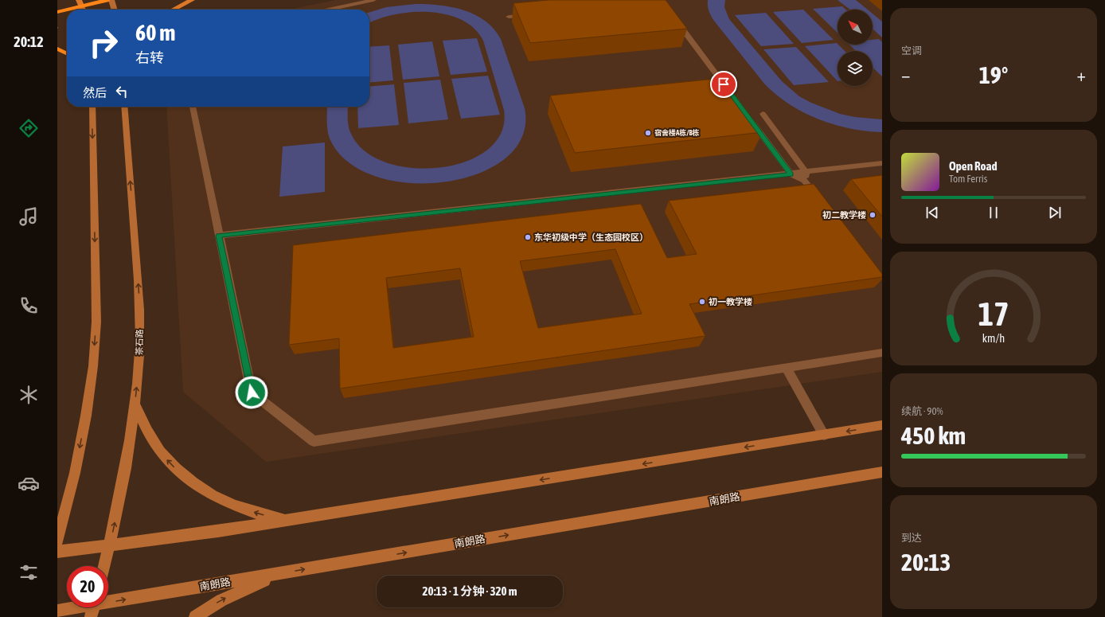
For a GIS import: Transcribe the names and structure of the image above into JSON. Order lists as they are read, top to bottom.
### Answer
{
  "streets": {
    "main road": ["茶石路", "南朗路"]
  },
  "places": [
    "宿舍楼A栋/B栋",
    "初二教学楼",
    "东华初级中学（生态园校区）",
    "初一教学楼"
  ],
  "north": "top left",
  "page": {
    "tabs": "20:12",
    "tile": [
      "空调",
      ["续航 · 90%", "450 km"],
      ["到达", "20:13"]
    ],
    "turn": ["60 m", "右转"],
    "heat": ["−", "19°", "+"],
    "then": "然后",
    "song": ["Open Road", "Tom Ferris"],
    "limit": "20",
    "trip": "20:13 · 1 分钟 · 320 m",
    "gauge": ["17", "km/h"]
  }
}
